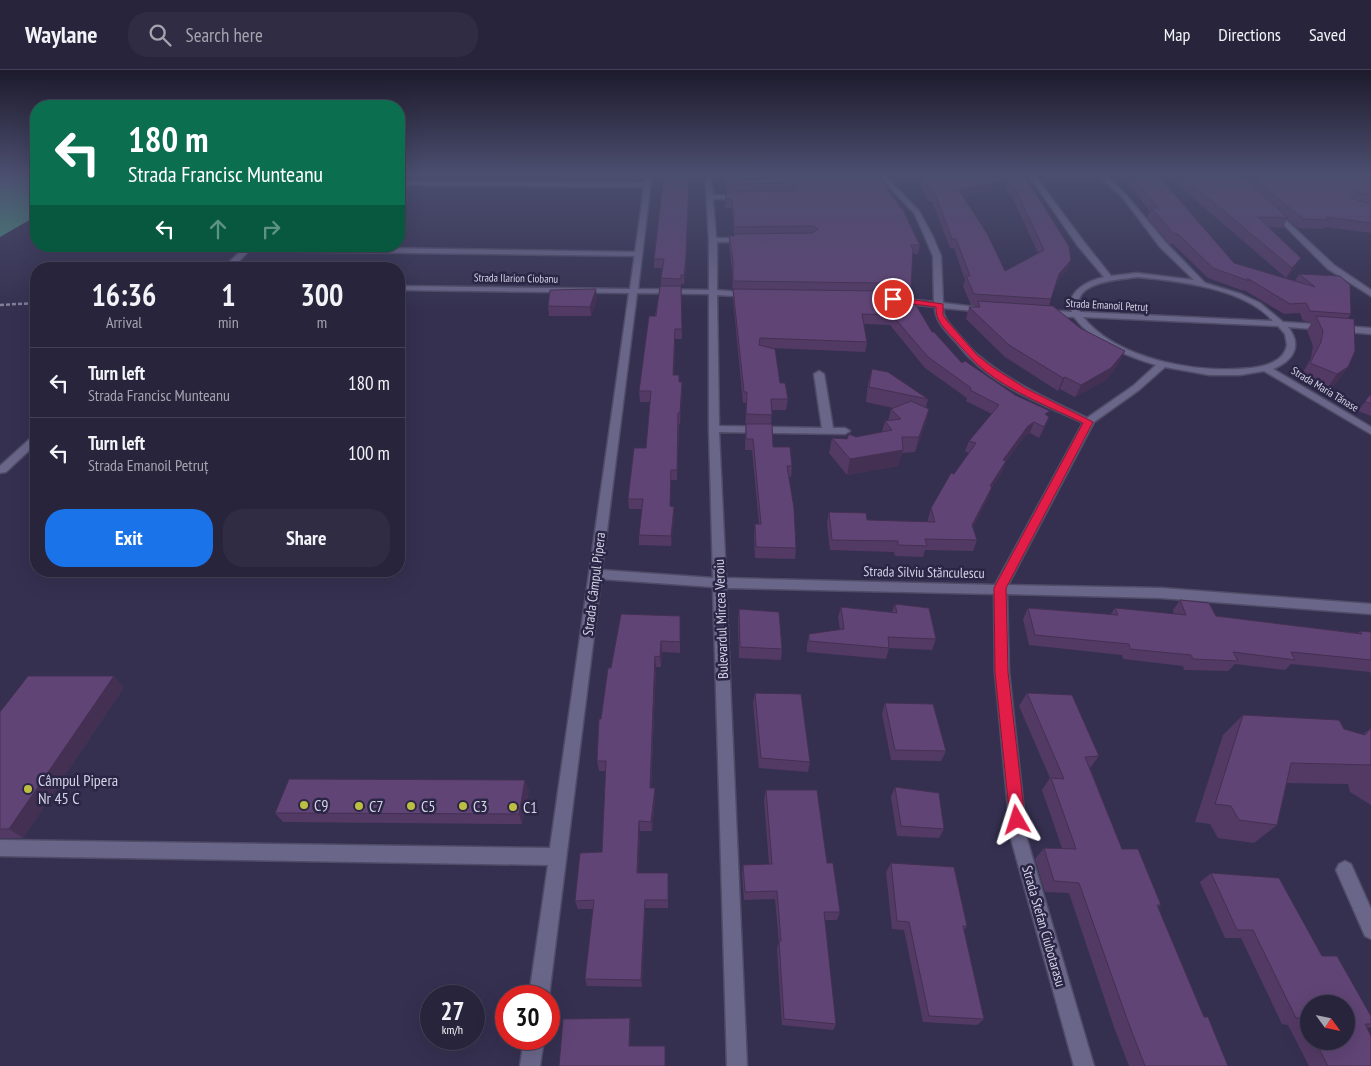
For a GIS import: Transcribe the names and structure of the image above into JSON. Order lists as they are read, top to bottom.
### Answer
{
  "streets": {
    "street": [
      "Strada Ilarion Ciobanu",
      "Strada Emanoil Petruț",
      "Strada Maria Tănase",
      "Strada Silviu Stănculescu",
      "Strada Câmpul Pipera",
      "Bulevardul Mircea Veroiu",
      "Strada Stefan Ciubotarasu"
    ]
  },
  "crossings": [
    ["Strada Ilarion Ciobanu", "Strada Câmpul Pipera"],
    ["Strada Silviu Stănculescu", "Strada Câmpul Pipera"],
    ["Strada Silviu Stănculescu", "Bulevardul Mircea Veroiu"],
    ["Strada Silviu Stănculescu", "Strada Stefan Ciubotarasu"]
  ],
  "places": [
    "Câmpul Pipera Nr 45 C",
    "C9",
    "C7",
    "C5",
    "C3",
    "C1"
  ],
  "north": "bottom right",
  "page": {
    "header": "Waylane",
    "search": "Search here",
    "nav": ["Map", "Directions", "Saved"],
    "turn": ["180 m", "Strada Francisc Munteanu"],
    "eta": [
      "16:36",
      "Arrival",
      "1",
      "min",
      "300",
      "m"
    ],
    "list": [
      {
        "name": "Turn left",
        "note": "Strada Francisc Munteanu",
        "value": "180 m"
      },
      {
        "name": "Turn left",
        "note": "Strada Emanoil Petruț",
        "value": "100 m"
      }
    ],
    "buttons": ["Exit", "Share"],
    "speed": "27 km/h",
    "limit": "30"
  }
}
